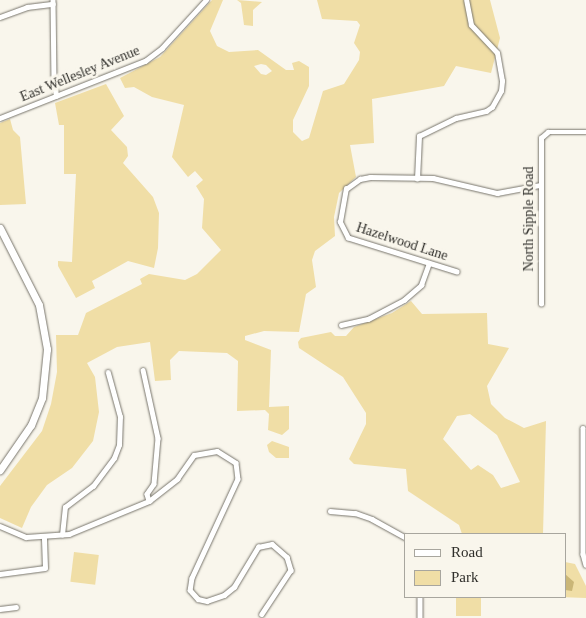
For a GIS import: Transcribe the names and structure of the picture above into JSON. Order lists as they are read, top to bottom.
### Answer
{
  "streets": {
    "street": ["East Wellesley Avenue", "North Sipple Road", "Hazelwood Lane"]
  },
  "legend": ["Road", "Park"]
}
